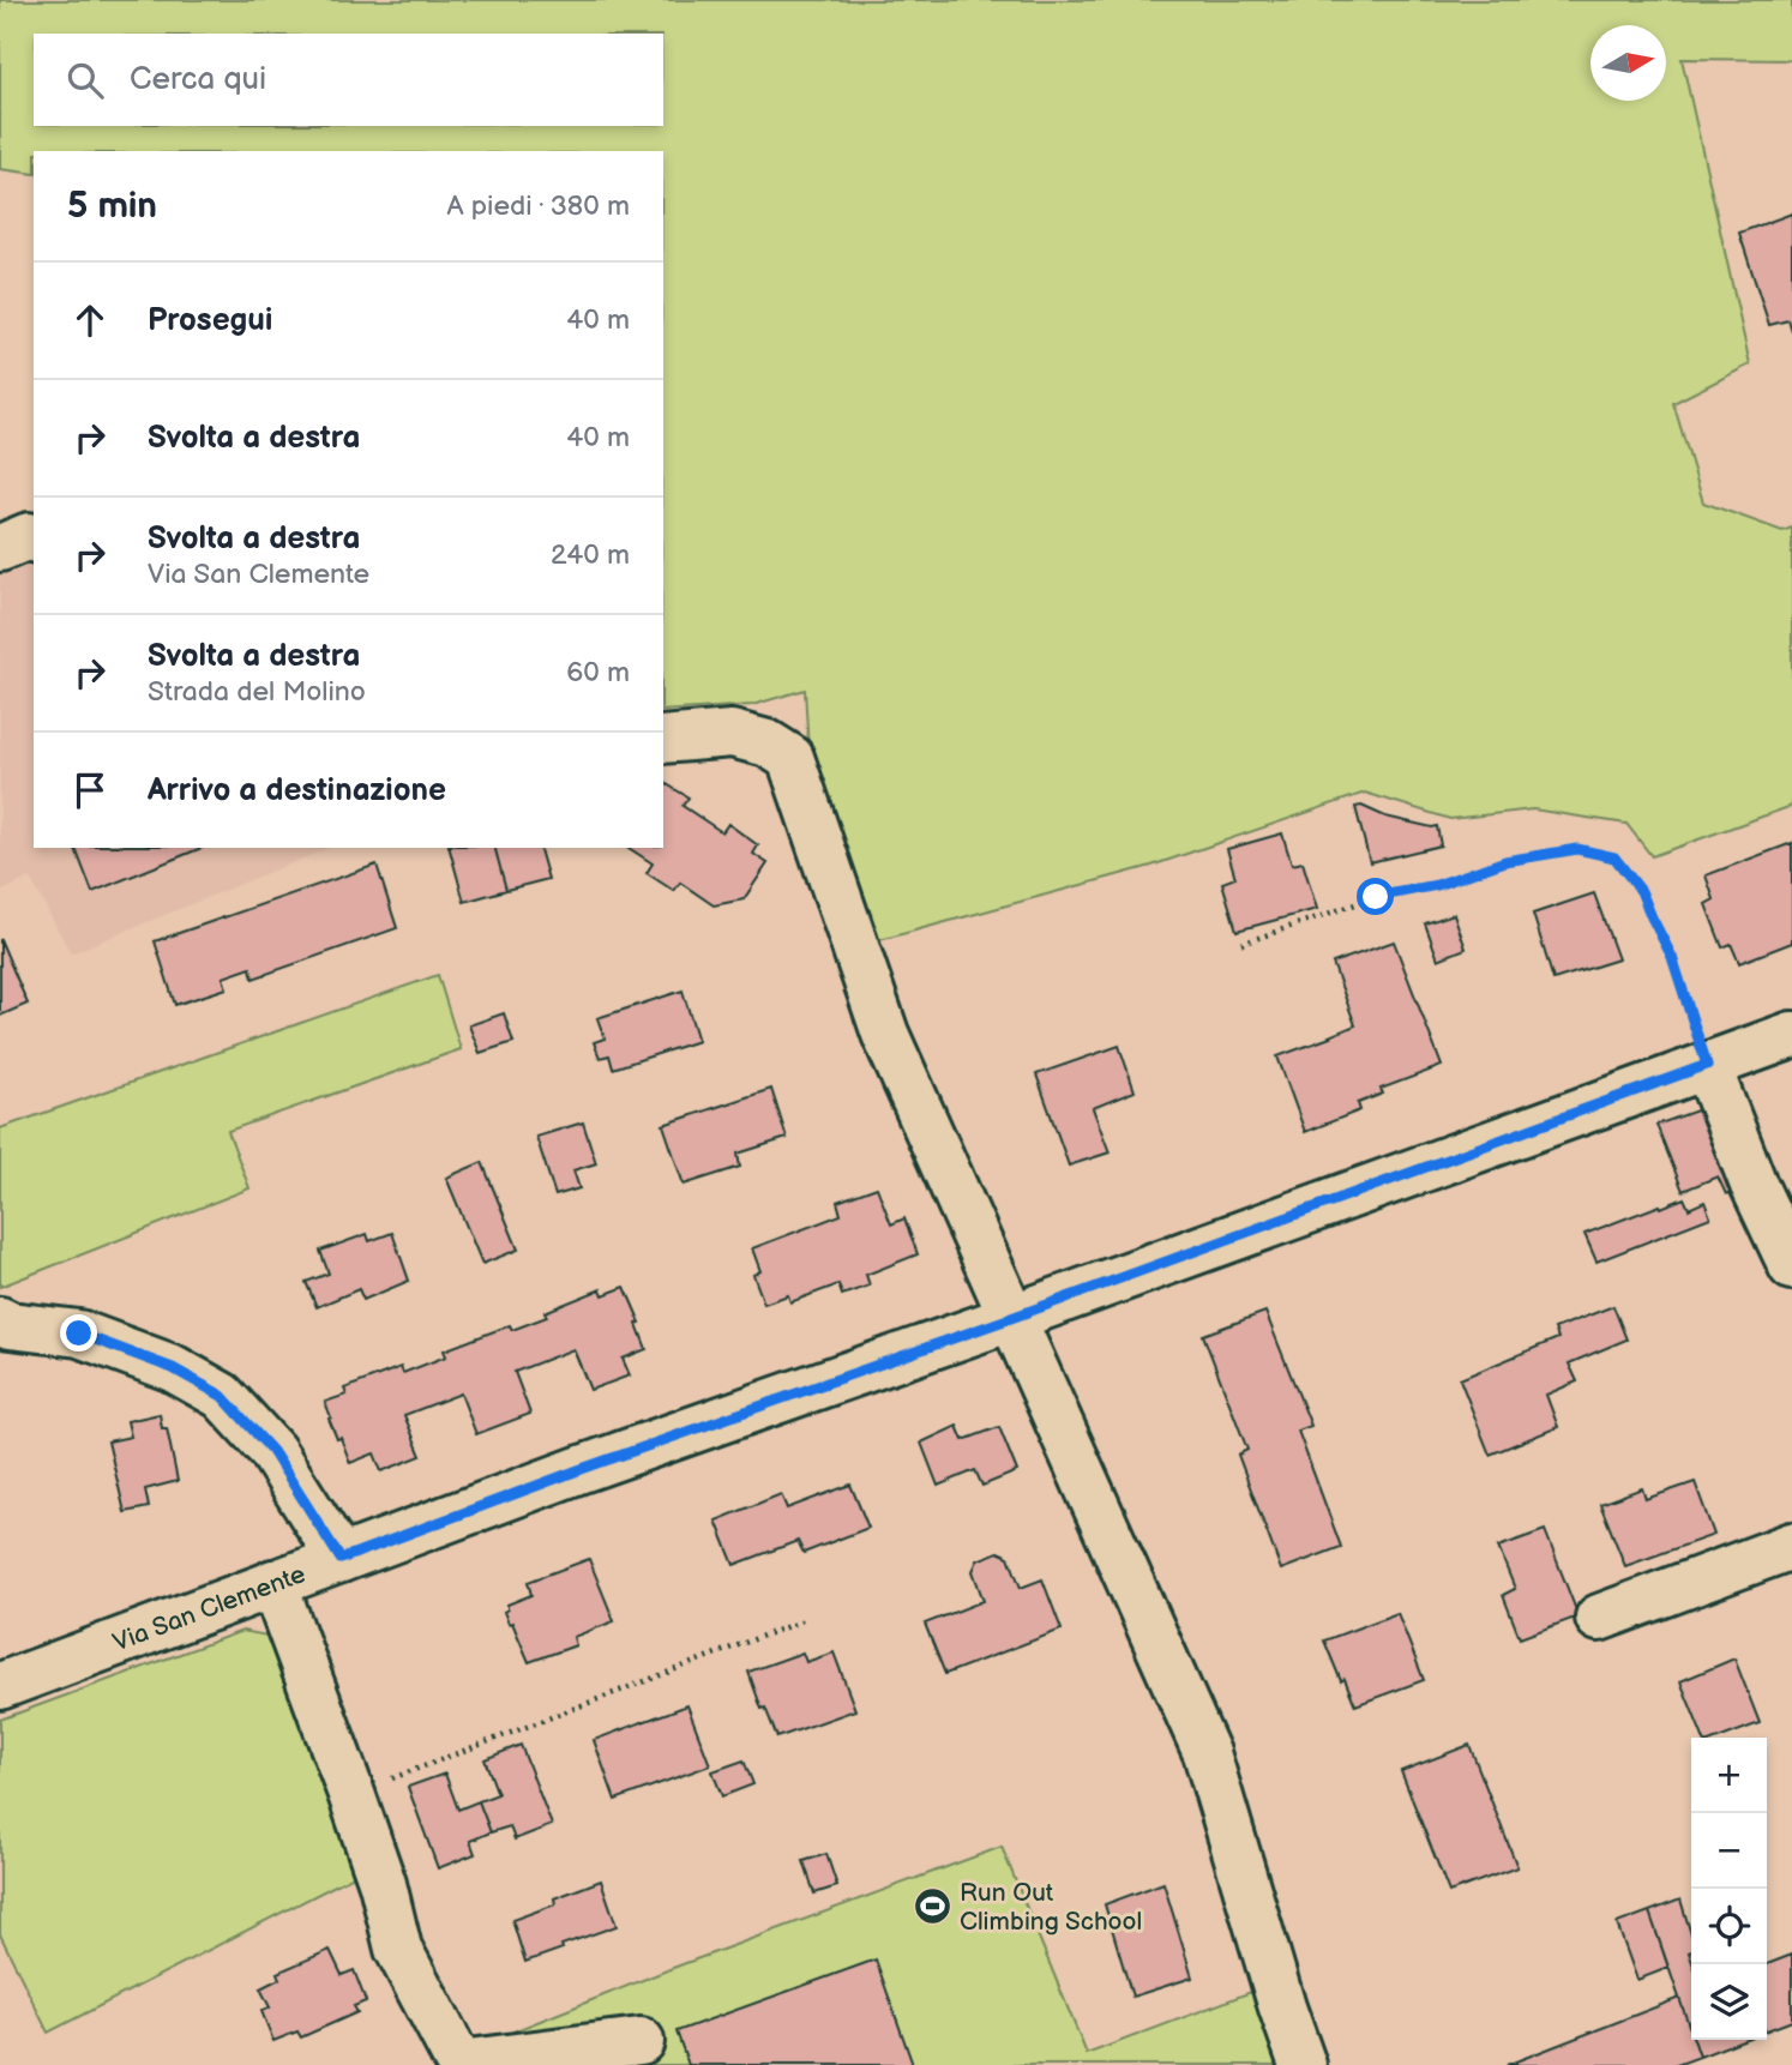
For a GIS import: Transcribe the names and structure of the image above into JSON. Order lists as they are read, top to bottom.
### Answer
{
  "streets": {
    "street": ["Via San Clemente"]
  },
  "places": {
    "sports": ["Run Out Climbing School"]
  },
  "north": "right",
  "page": {
    "search": "Cerca qui",
    "heading": ["5 min", "A piedi · 380 m"],
    "list": [
      ["Prosegui", "40 m"],
      ["Svolta a destra", "40 m"],
      ["Svolta a destra", "Via San Clemente", "240 m"],
      ["Svolta a destra", "Strada del Molino", "60 m"],
      "Arrivo a destinazione"
    ],
    "map_buttons": ["+", "−"]
  }
}
